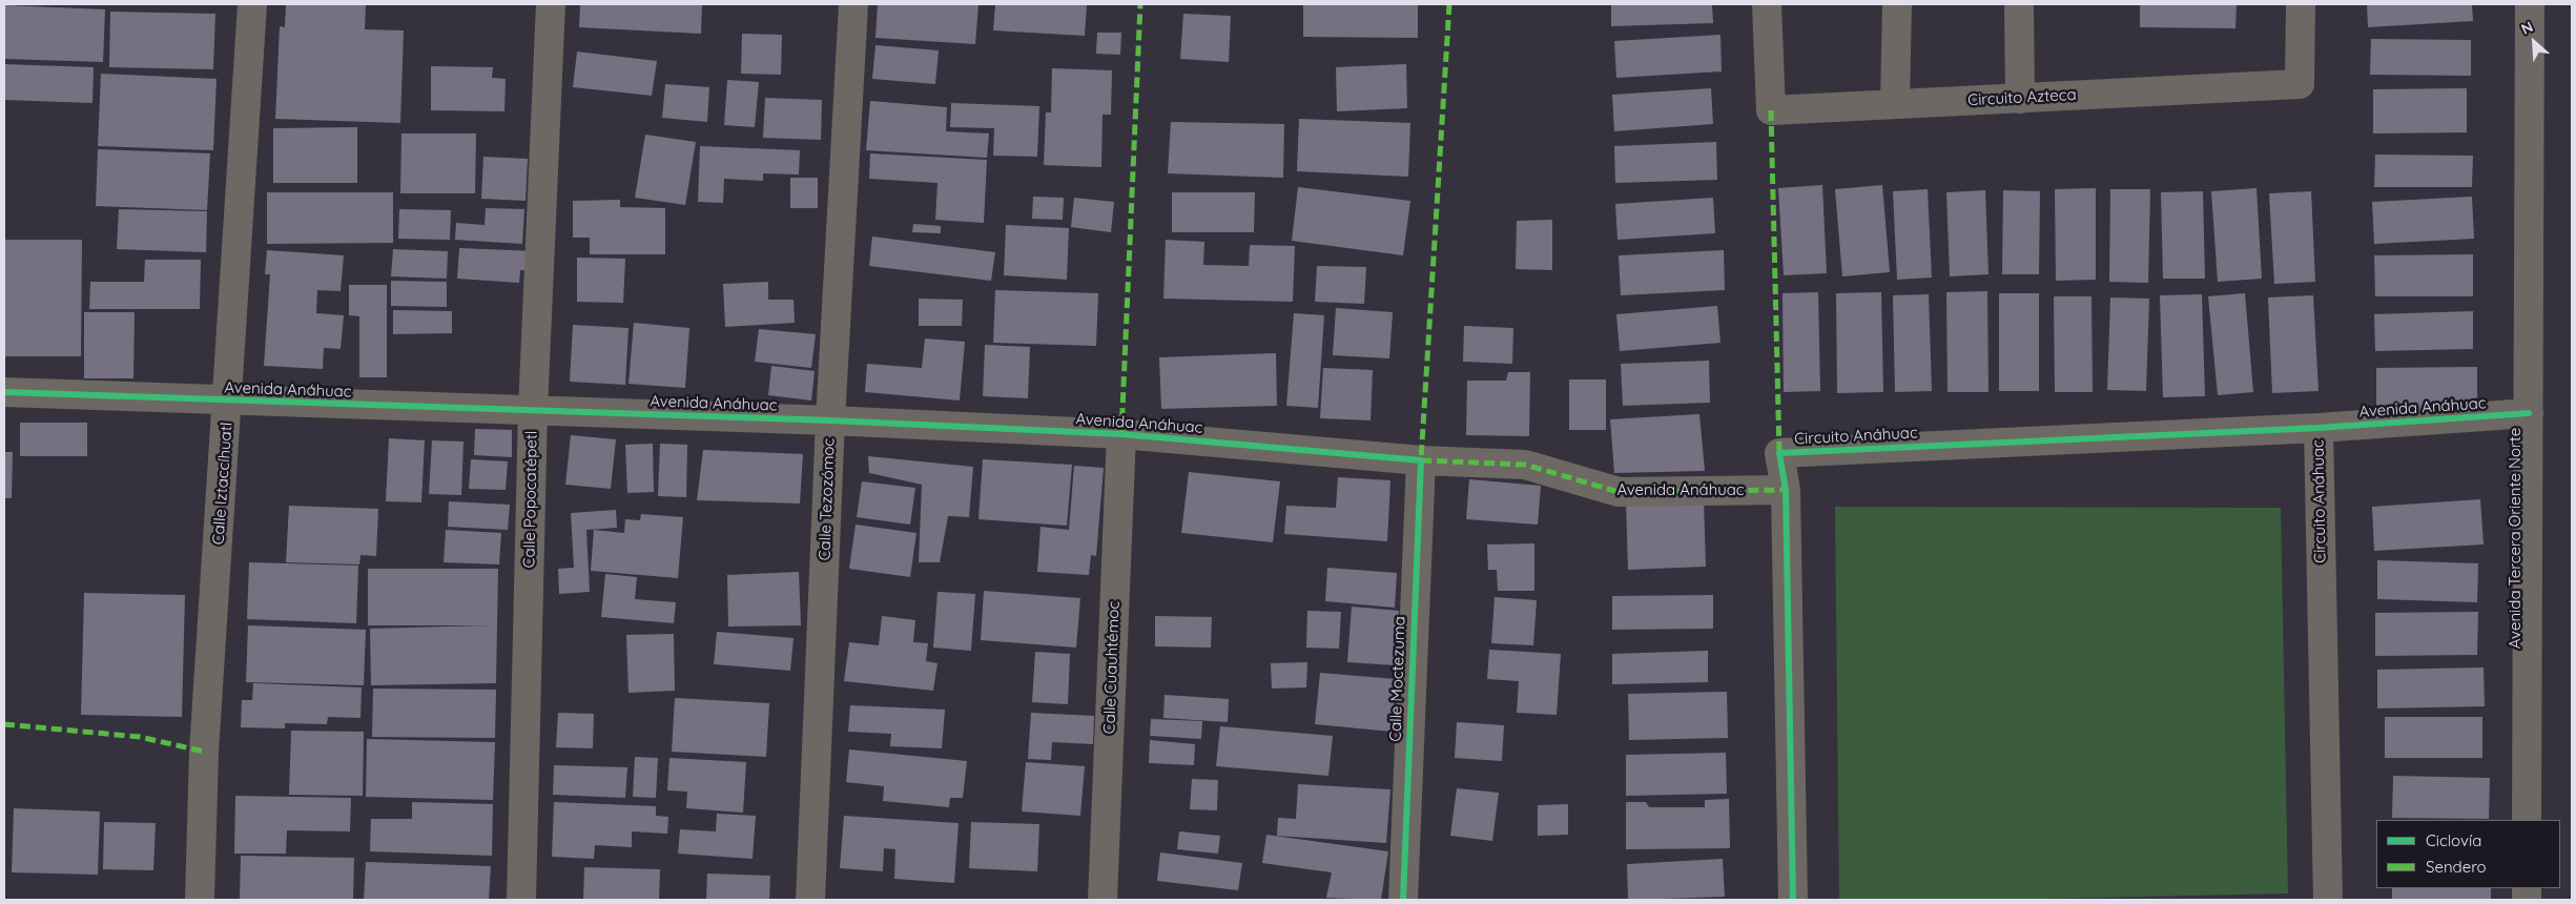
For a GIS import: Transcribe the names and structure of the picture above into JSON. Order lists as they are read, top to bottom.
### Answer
{
  "streets": {
    "street": [
      "Circuito Azteca",
      "Avenida Anáhuac",
      "Circuito Anáhuac",
      "Calle Iztaccíhuatl",
      "Calle Popocatépetl",
      "Calle Tezozómoc",
      "Avenida Tercera Oriente Norte",
      "Calle Cuauhtémoc",
      "Calle Moctezuma"
    ]
  },
  "crossings": [
    ["Avenida Anáhuac", "Circuito Anáhuac"],
    ["Avenida Anáhuac", "Calle Iztaccíhuatl"],
    ["Avenida Anáhuac", "Calle Popocatépetl"],
    ["Avenida Anáhuac", "Calle Tezozómoc"],
    ["Avenida Anáhuac", "Avenida Tercera Oriente Norte"],
    ["Avenida Anáhuac", "Calle Cuauhtémoc"],
    ["Avenida Anáhuac", "Calle Moctezuma"]
  ],
  "legend": ["Ciclovía", "Sendero"],
  "north": "top left"
}
